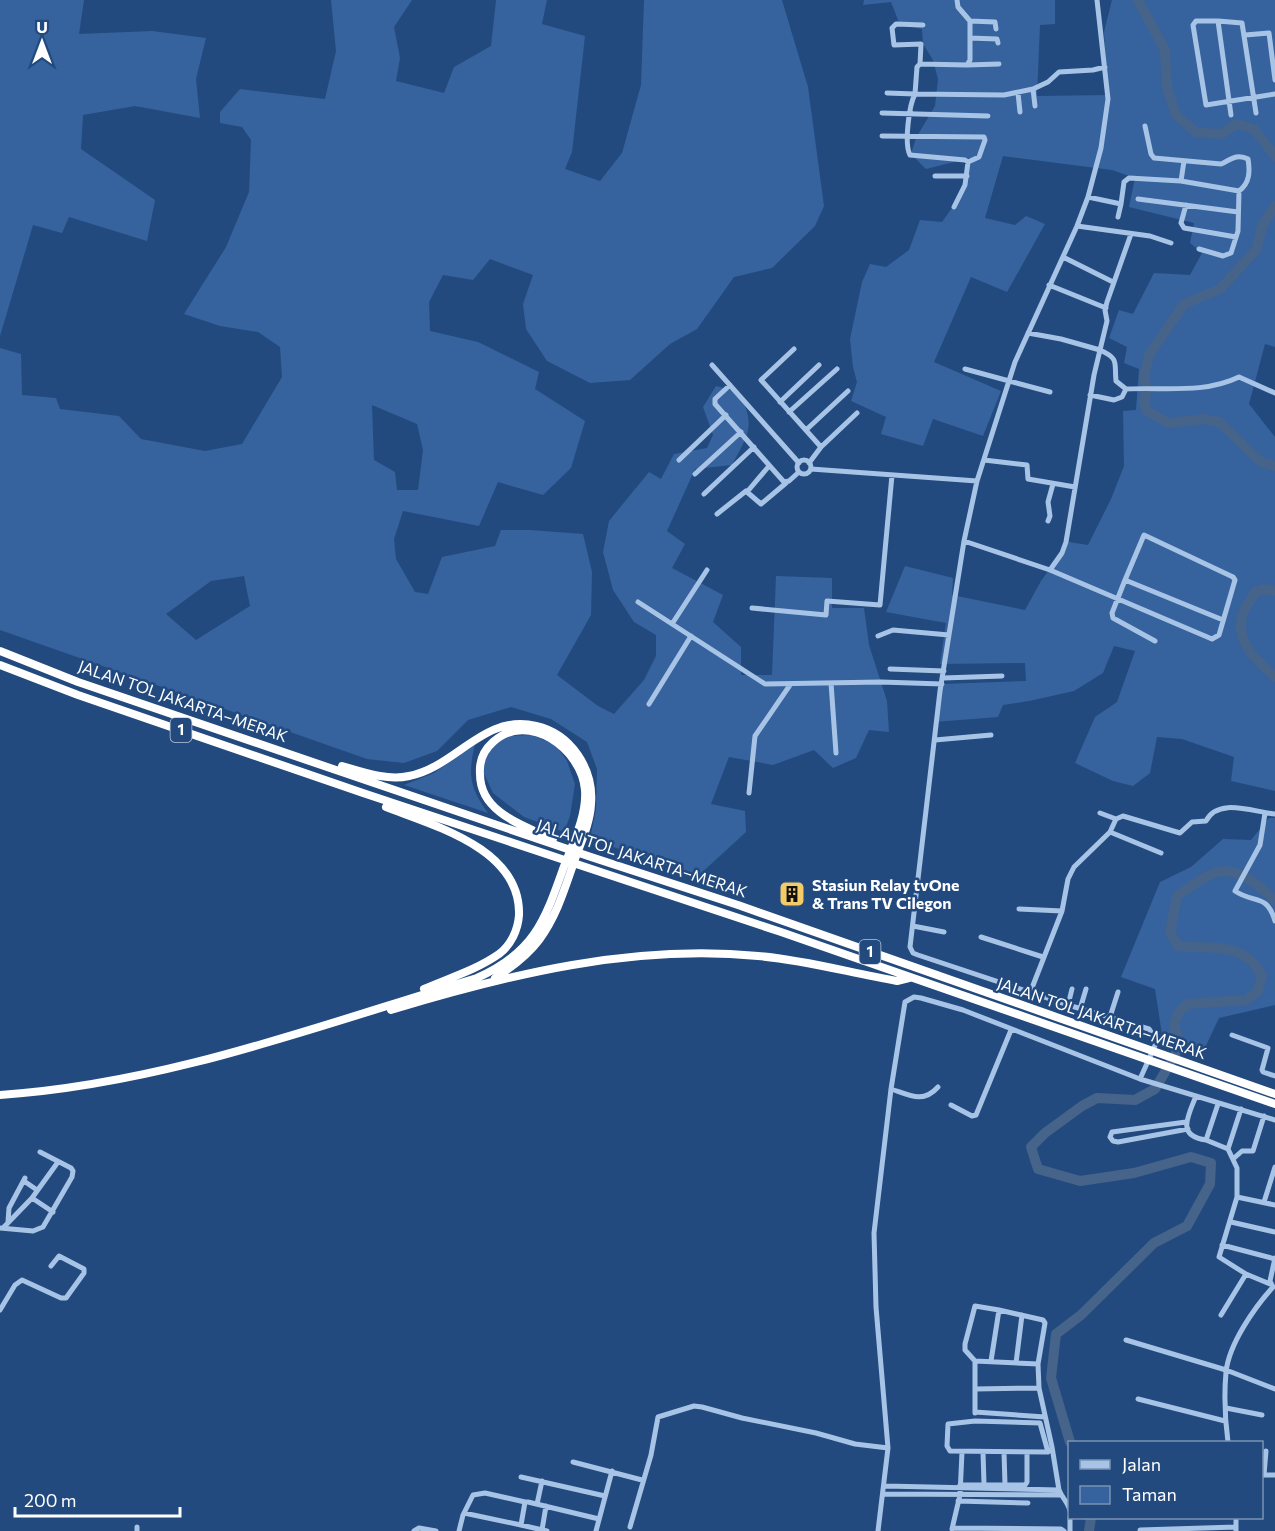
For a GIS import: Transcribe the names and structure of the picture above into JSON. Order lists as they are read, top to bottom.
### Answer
{
  "streets": {
    "highway": ["JALAN TOL JAKARTA–MERAK", "1"]
  },
  "places": {
    "building": ["Stasiun Relay tvOne & Trans TV Cilegon"]
  },
  "legend": ["Jalan", "Taman"],
  "scale_bar": "200 m",
  "north": "top"
}
